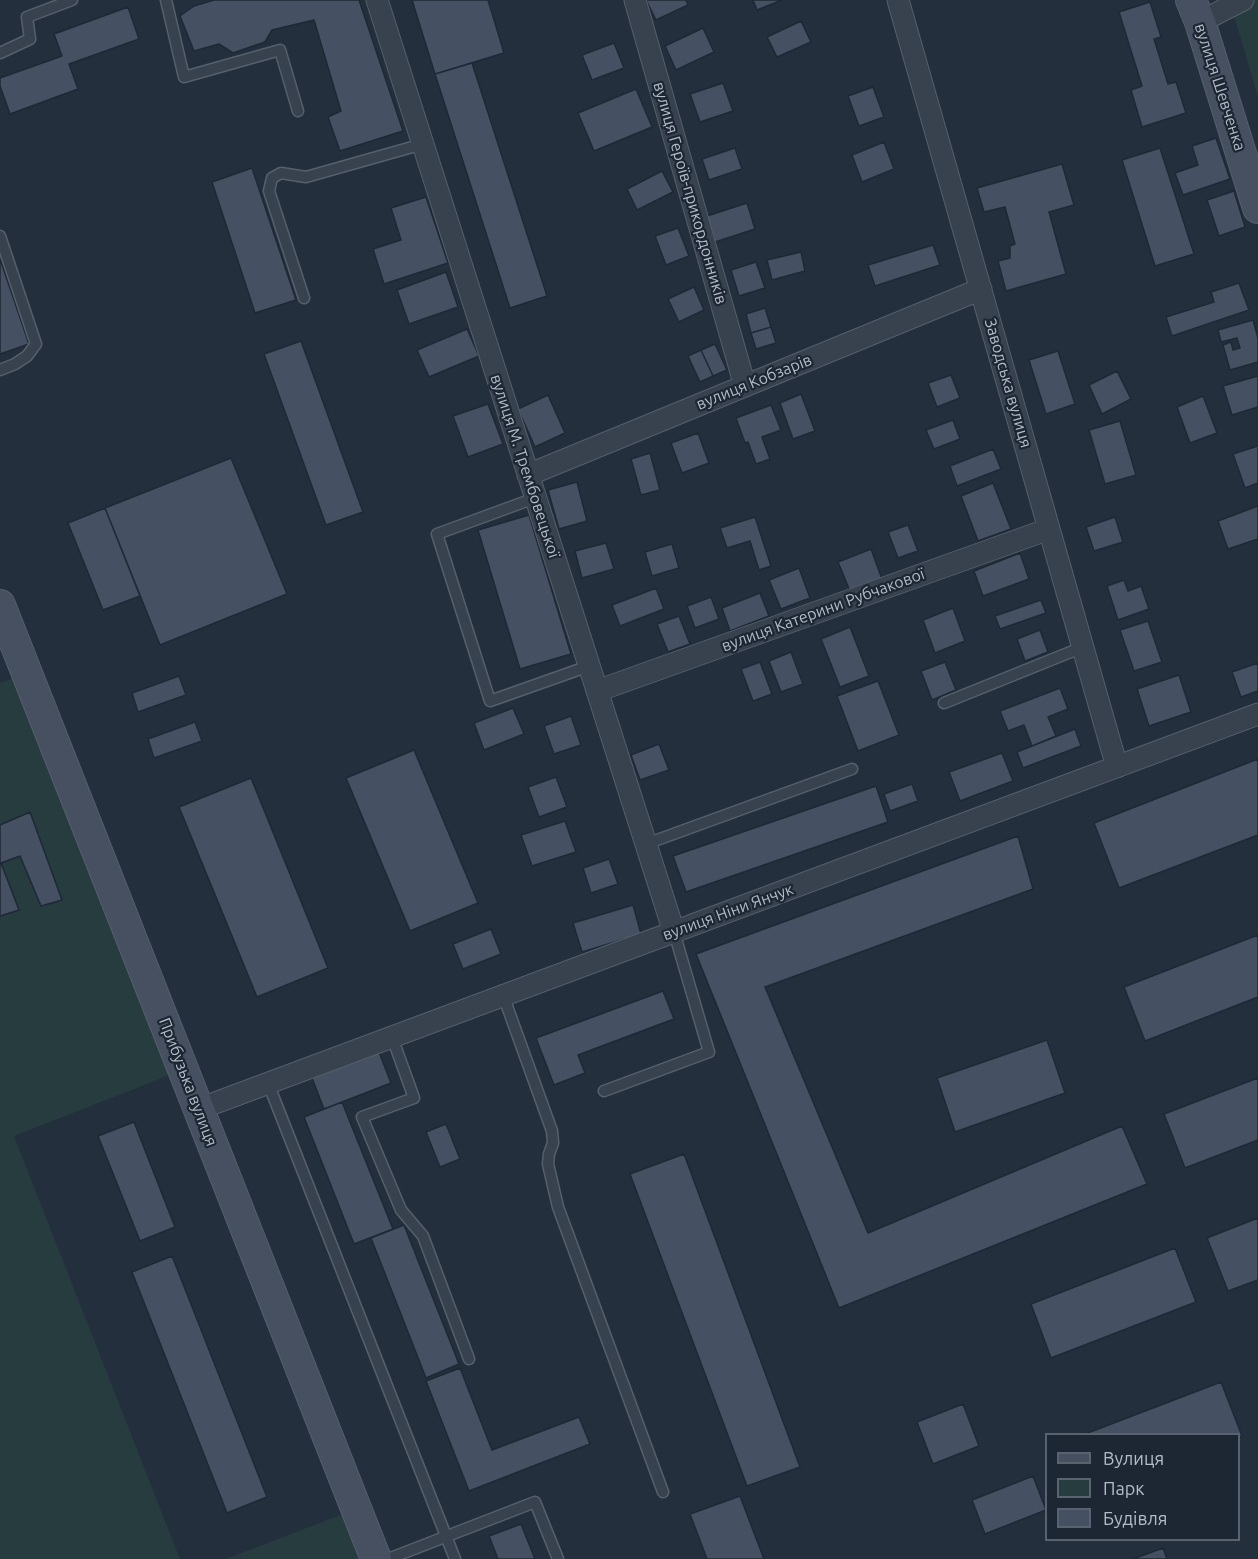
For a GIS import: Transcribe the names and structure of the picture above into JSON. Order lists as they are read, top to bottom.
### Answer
{
  "streets": {
    "street": [
      "вулиця Шевченка",
      "вулиця Героїв-прикордонників",
      "вулиця Кобзарів",
      "Заводська вулиця",
      "вулиця М. Трембовецької",
      "вулиця Катерини Рубчакової",
      "вулиця Ніни Янчук",
      "Прибузька вулиця"
    ]
  },
  "crossings": [
    ["вулиця Героїв-прикордонників", "вулиця Кобзарів"],
    ["вулиця Кобзарів", "Заводська вулиця"],
    ["вулиця Кобзарів", "вулиця М. Трембовецької"],
    ["Заводська вулиця", "вулиця Катерини Рубчакової"],
    ["Заводська вулиця", "вулиця Ніни Янчук"],
    ["вулиця М. Трембовецької", "вулиця Катерини Рубчакової"],
    ["вулиця М. Трембовецької", "вулиця Ніни Янчук"],
    ["вулиця Ніни Янчук", "Прибузька вулиця"]
  ],
  "legend": ["Вулиця", "Парк", "Будівля"]
}
